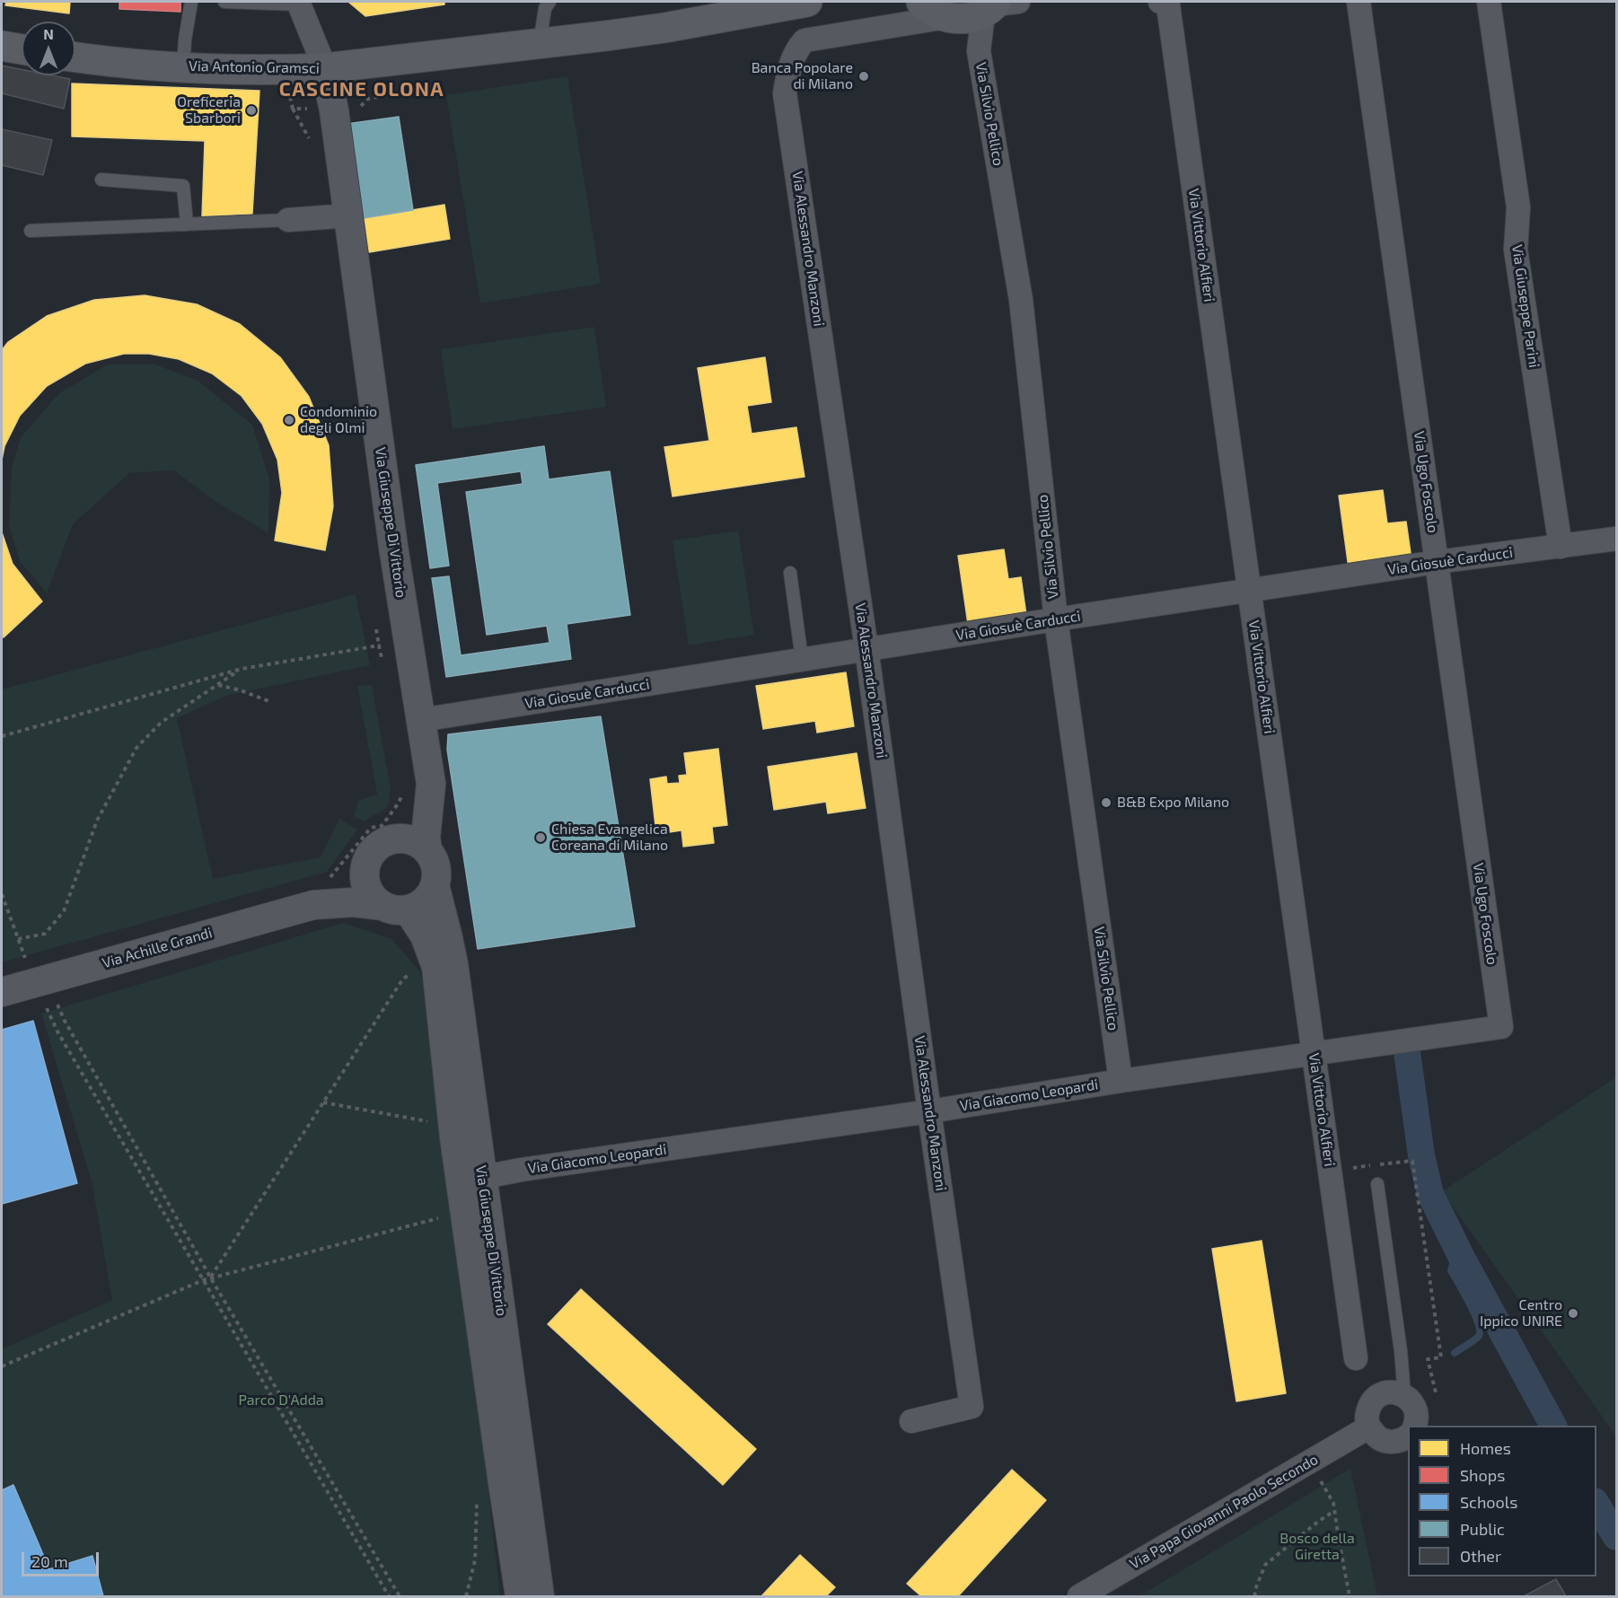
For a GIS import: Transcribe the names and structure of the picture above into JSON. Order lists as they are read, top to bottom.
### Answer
{
  "streets": {
    "main road": ["Via Antonio Gramsci"],
    "street": [
      "Via Silvio Pellico",
      "Via Vittorio Alfieri",
      "Via Alessandro Manzoni",
      "Via Giuseppe Parini",
      "Via Ugo Foscolo",
      "Via Giuseppe Di Vittorio",
      "Via Giosuè Carducci",
      "Via Achille Grandi",
      "Via Giacomo Leopardi",
      "Via Papa Giovanni Paolo Secondo"
    ]
  },
  "crossings": [
    ["Via Antonio Gramsci", "Via Giuseppe Di Vittorio"],
    ["Via Silvio Pellico", "Via Giosuè Carducci"],
    ["Via Silvio Pellico", "Via Giacomo Leopardi"],
    ["Via Vittorio Alfieri", "Via Giosuè Carducci"],
    ["Via Vittorio Alfieri", "Via Giacomo Leopardi"],
    ["Via Alessandro Manzoni", "Via Giosuè Carducci"],
    ["Via Alessandro Manzoni", "Via Giacomo Leopardi"],
    ["Via Giuseppe Parini", "Via Giosuè Carducci"],
    ["Via Ugo Foscolo", "Via Giosuè Carducci"],
    ["Via Ugo Foscolo", "Via Giacomo Leopardi"],
    ["Via Giuseppe Di Vittorio", "Via Giosuè Carducci"],
    ["Via Giuseppe Di Vittorio", "Via Achille Grandi"],
    ["Via Giuseppe Di Vittorio", "Via Giacomo Leopardi"]
  ],
  "districts": ["CASCINE OLONA"],
  "parks": ["Parco D'Adda", "Bosco della Giretta"],
  "places": [
    "Banca Popolare di Milano",
    "Oreficeria Sbarbori",
    "Condominio degli Olmi",
    "B&B Expo Milano",
    "Chiesa Evangelica Coreana di Milano",
    "Centro Ippico UNIRE"
  ],
  "legend": [
    "Homes",
    "Shops",
    "Schools",
    "Public",
    "Other"
  ],
  "scale_bar": "20 m",
  "north": "top"
}
